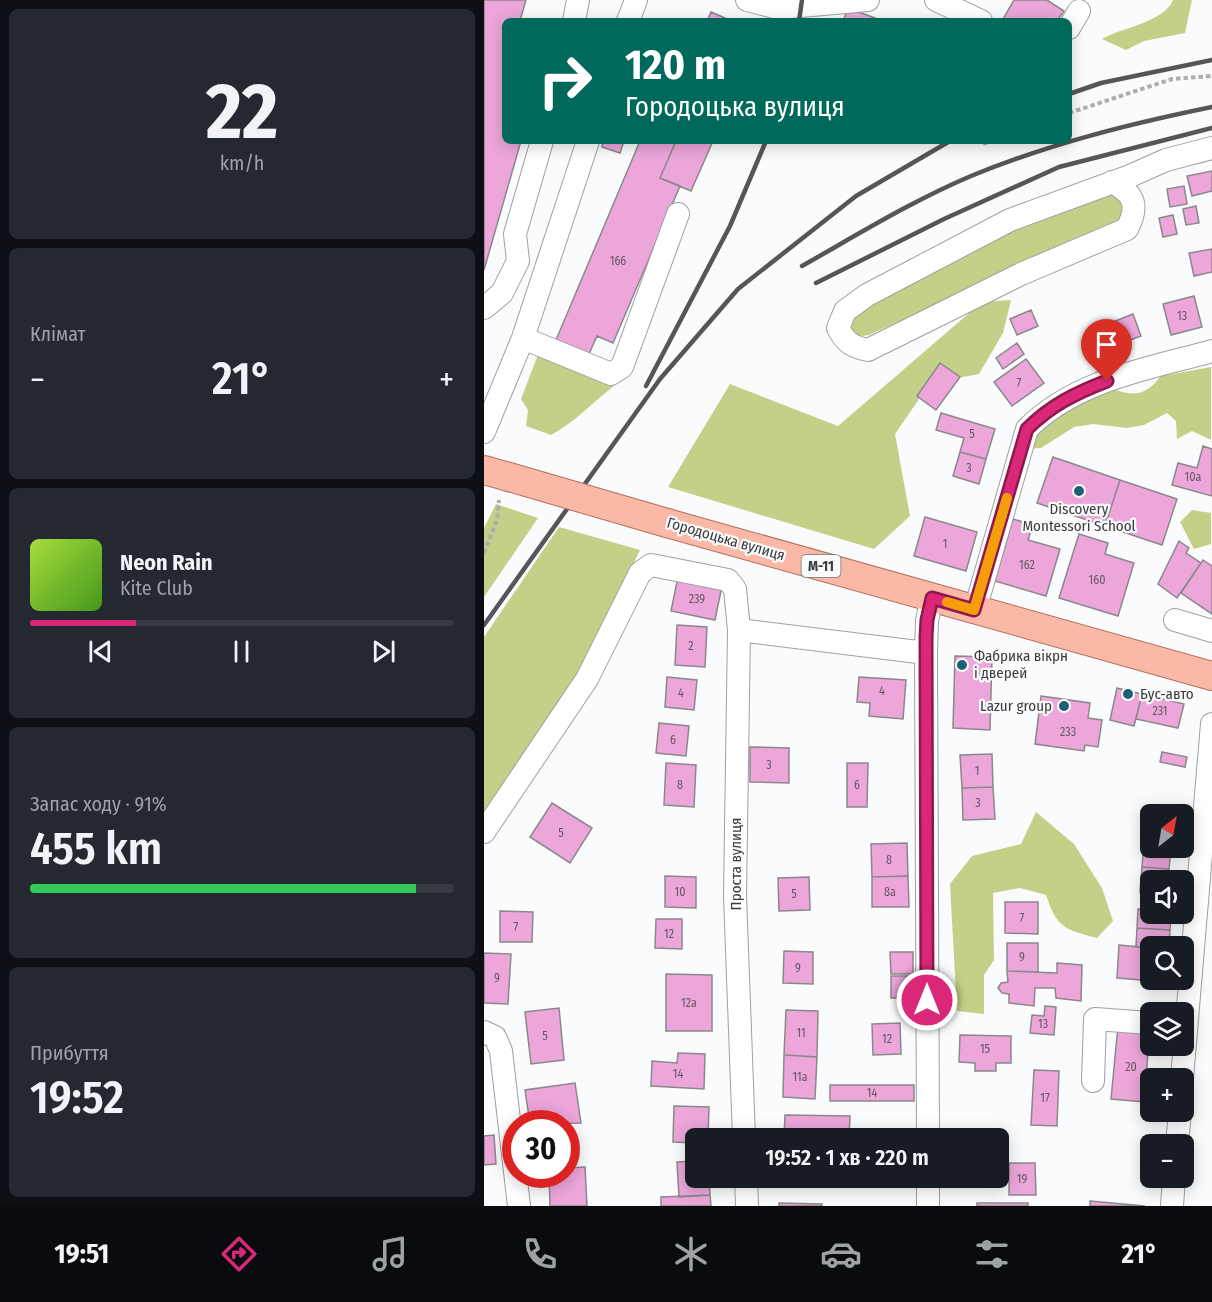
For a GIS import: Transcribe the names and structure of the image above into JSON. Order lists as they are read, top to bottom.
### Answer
{
  "streets": {
    "main road": ["Городоцька вулиця", "М-11"],
    "street": ["Проста вулиця"]
  },
  "places": [
    "Discovery Montessori School",
    "Фабрика вікрн і дверей",
    "Бус-авто",
    "Lazur group"
  ],
  "house_numbers": [
    "166",
    "13",
    "7",
    "5",
    "3",
    "10а",
    "1",
    "162",
    "160",
    "239",
    "2",
    "4",
    "4",
    "231",
    "233",
    "6",
    "3",
    "1",
    "8",
    "6",
    "3",
    "5",
    "8",
    "10",
    "8а",
    "5",
    "7",
    "7",
    "12",
    "9",
    "9",
    "9",
    "12а",
    "13",
    "11",
    "5",
    "12",
    "15",
    "20",
    "14",
    "11а",
    "14",
    "17",
    "19"
  ],
  "north": "top right",
  "page": {
    "tile": [
      ["22", "km/h"],
      "Клімат",
      ["Запас ходу · 91%", "455 km"],
      ["Прибуття", "19:52"]
    ],
    "turn": ["120 m", "Городоцька вулиця"],
    "heat": ["−", "21°", "+"],
    "song": ["Neon Rain", "Kite Club"],
    "map_buttons": ["+", "−"],
    "limit": "30",
    "trip": "19:52 · 1 хв · 220 m",
    "tabs": ["19:51", "21°"]
  }
}
